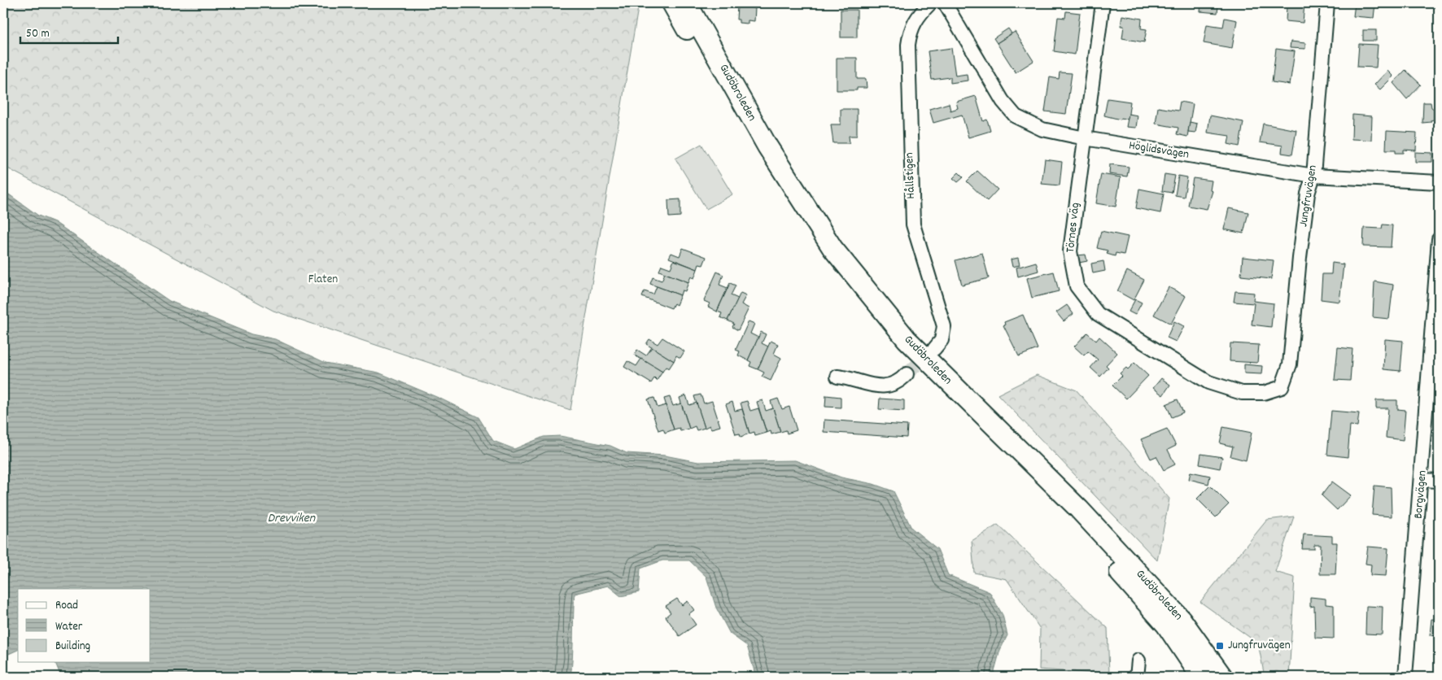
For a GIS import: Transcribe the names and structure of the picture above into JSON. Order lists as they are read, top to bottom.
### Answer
{
  "streets": {
    "main road": ["Gudöbroleden"],
    "street": [
      "Höglidsvägen",
      "Hållstigen",
      "Jungfruvägen",
      "Törnes väg",
      "Borgvägen"
    ]
  },
  "crossings": [
    ["Höglidsvägen", "Jungfruvägen"],
    ["Höglidsvägen", "Törnes väg"],
    ["Jungfruvägen", "Törnes väg"]
  ],
  "water": ["Drevviken"],
  "parks": ["Flaten"],
  "places": {
    "transit": ["Jungfruvägen"]
  },
  "legend": ["Road", "Water", "Building"],
  "scale_bar": "50 m"
}
